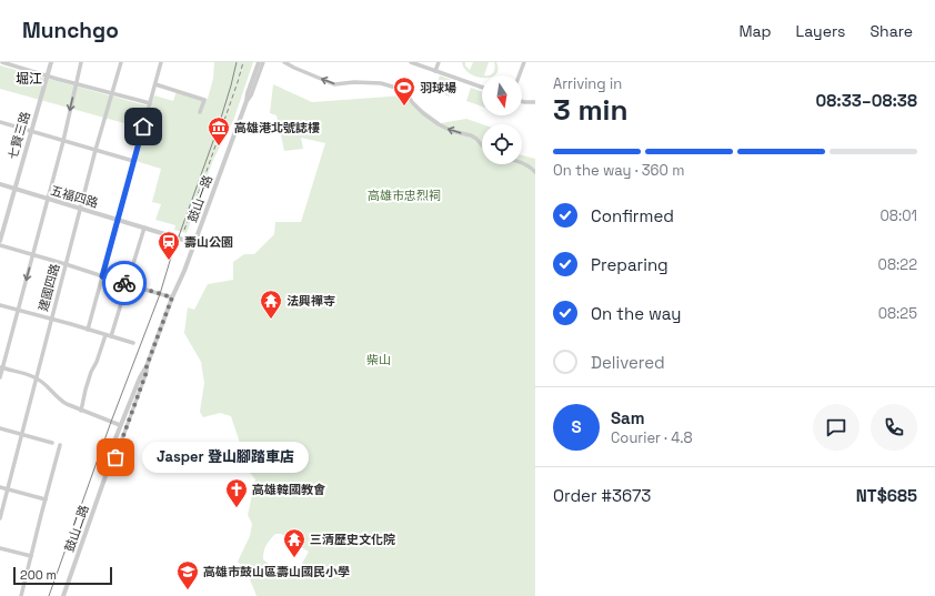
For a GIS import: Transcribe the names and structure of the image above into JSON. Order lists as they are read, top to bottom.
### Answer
{
  "streets": {
    "street": [
      "七賢三路",
      "五福四路",
      "鼓山一路",
      "建國四路",
      "鼓山二路"
    ]
  },
  "crossings": [
    ["七賢三路", "五福四路"],
    ["五福四路", "鼓山一路"],
    ["五福四路", "建國四路"],
    ["鼓山一路", "鼓山二路"]
  ],
  "districts": ["堀江"],
  "parks": ["高雄市忠烈祠", "柴山"],
  "places": {
    "sports": ["羽球場"],
    "museum": ["高雄港北號誌樓"],
    "station": ["壽山公園"],
    "temple": ["法興禪寺", "三清歷史文化院"],
    "other": ["Jasper 登山腳踏車店"],
    "church": ["高雄韓國教會"],
    "school or university": ["高雄市鼓山區壽山國民小學"]
  },
  "scale_bar": "200 m",
  "north": "bottom",
  "page": {
    "header": "Munchgo",
    "nav": ["Map", "Layers", "Share"],
    "heading": ["3 min", "Arriving in", "08:33–08:38"],
    "panel": [
      "Sam",
      "Courier · 4.8",
      "Order #3673",
      "NT$685"
    ],
    "bar": "On the way · 360 m",
    "list": [
      ["Confirmed", "08:01"],
      ["Preparing", "08:22"],
      ["On the way", "08:25"],
      "Delivered"
    ],
    "round": "S",
    "bubble": "Jasper 登山腳踏車店",
    "scale": "200 m"
  }
}
